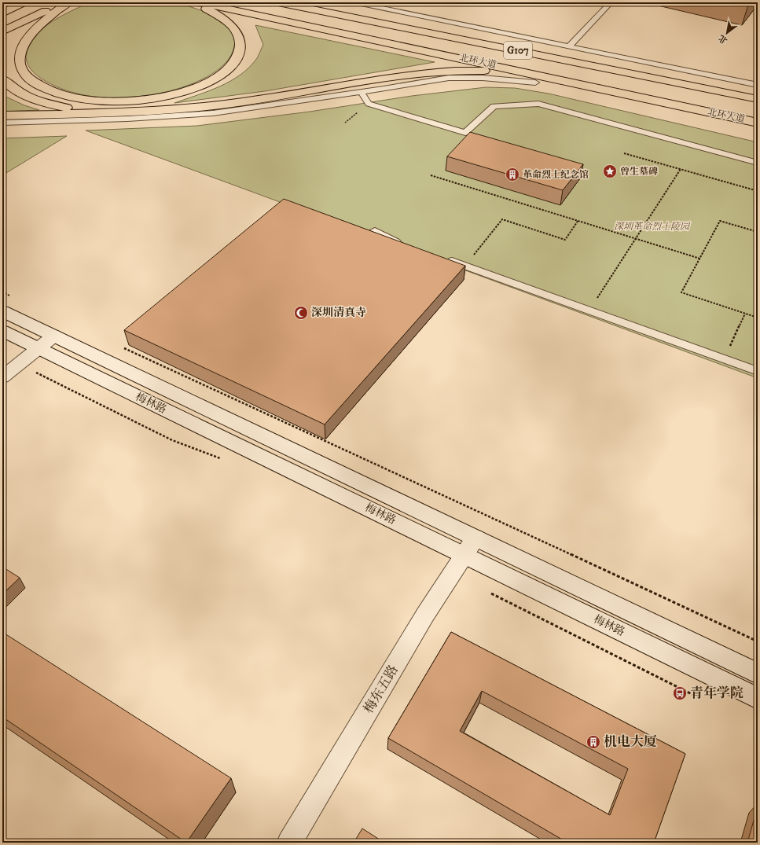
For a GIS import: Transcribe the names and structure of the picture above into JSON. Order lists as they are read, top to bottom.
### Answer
{
  "streets": {
    "highway": ["G107", "北环大道"],
    "main road": ["梅林路", "梅东五路"]
  },
  "crossings": [
    ["梅林路", "梅东五路"]
  ],
  "parks": ["深圳革命烈士陵园"],
  "places": {
    "place": ["曾生墓碑"],
    "building": ["革命烈士纪念馆", "机电大厦"],
    "mosque": ["深圳清真寺"],
    "bus stop": ["青年学院"]
  },
  "north": "bottom left"
}
